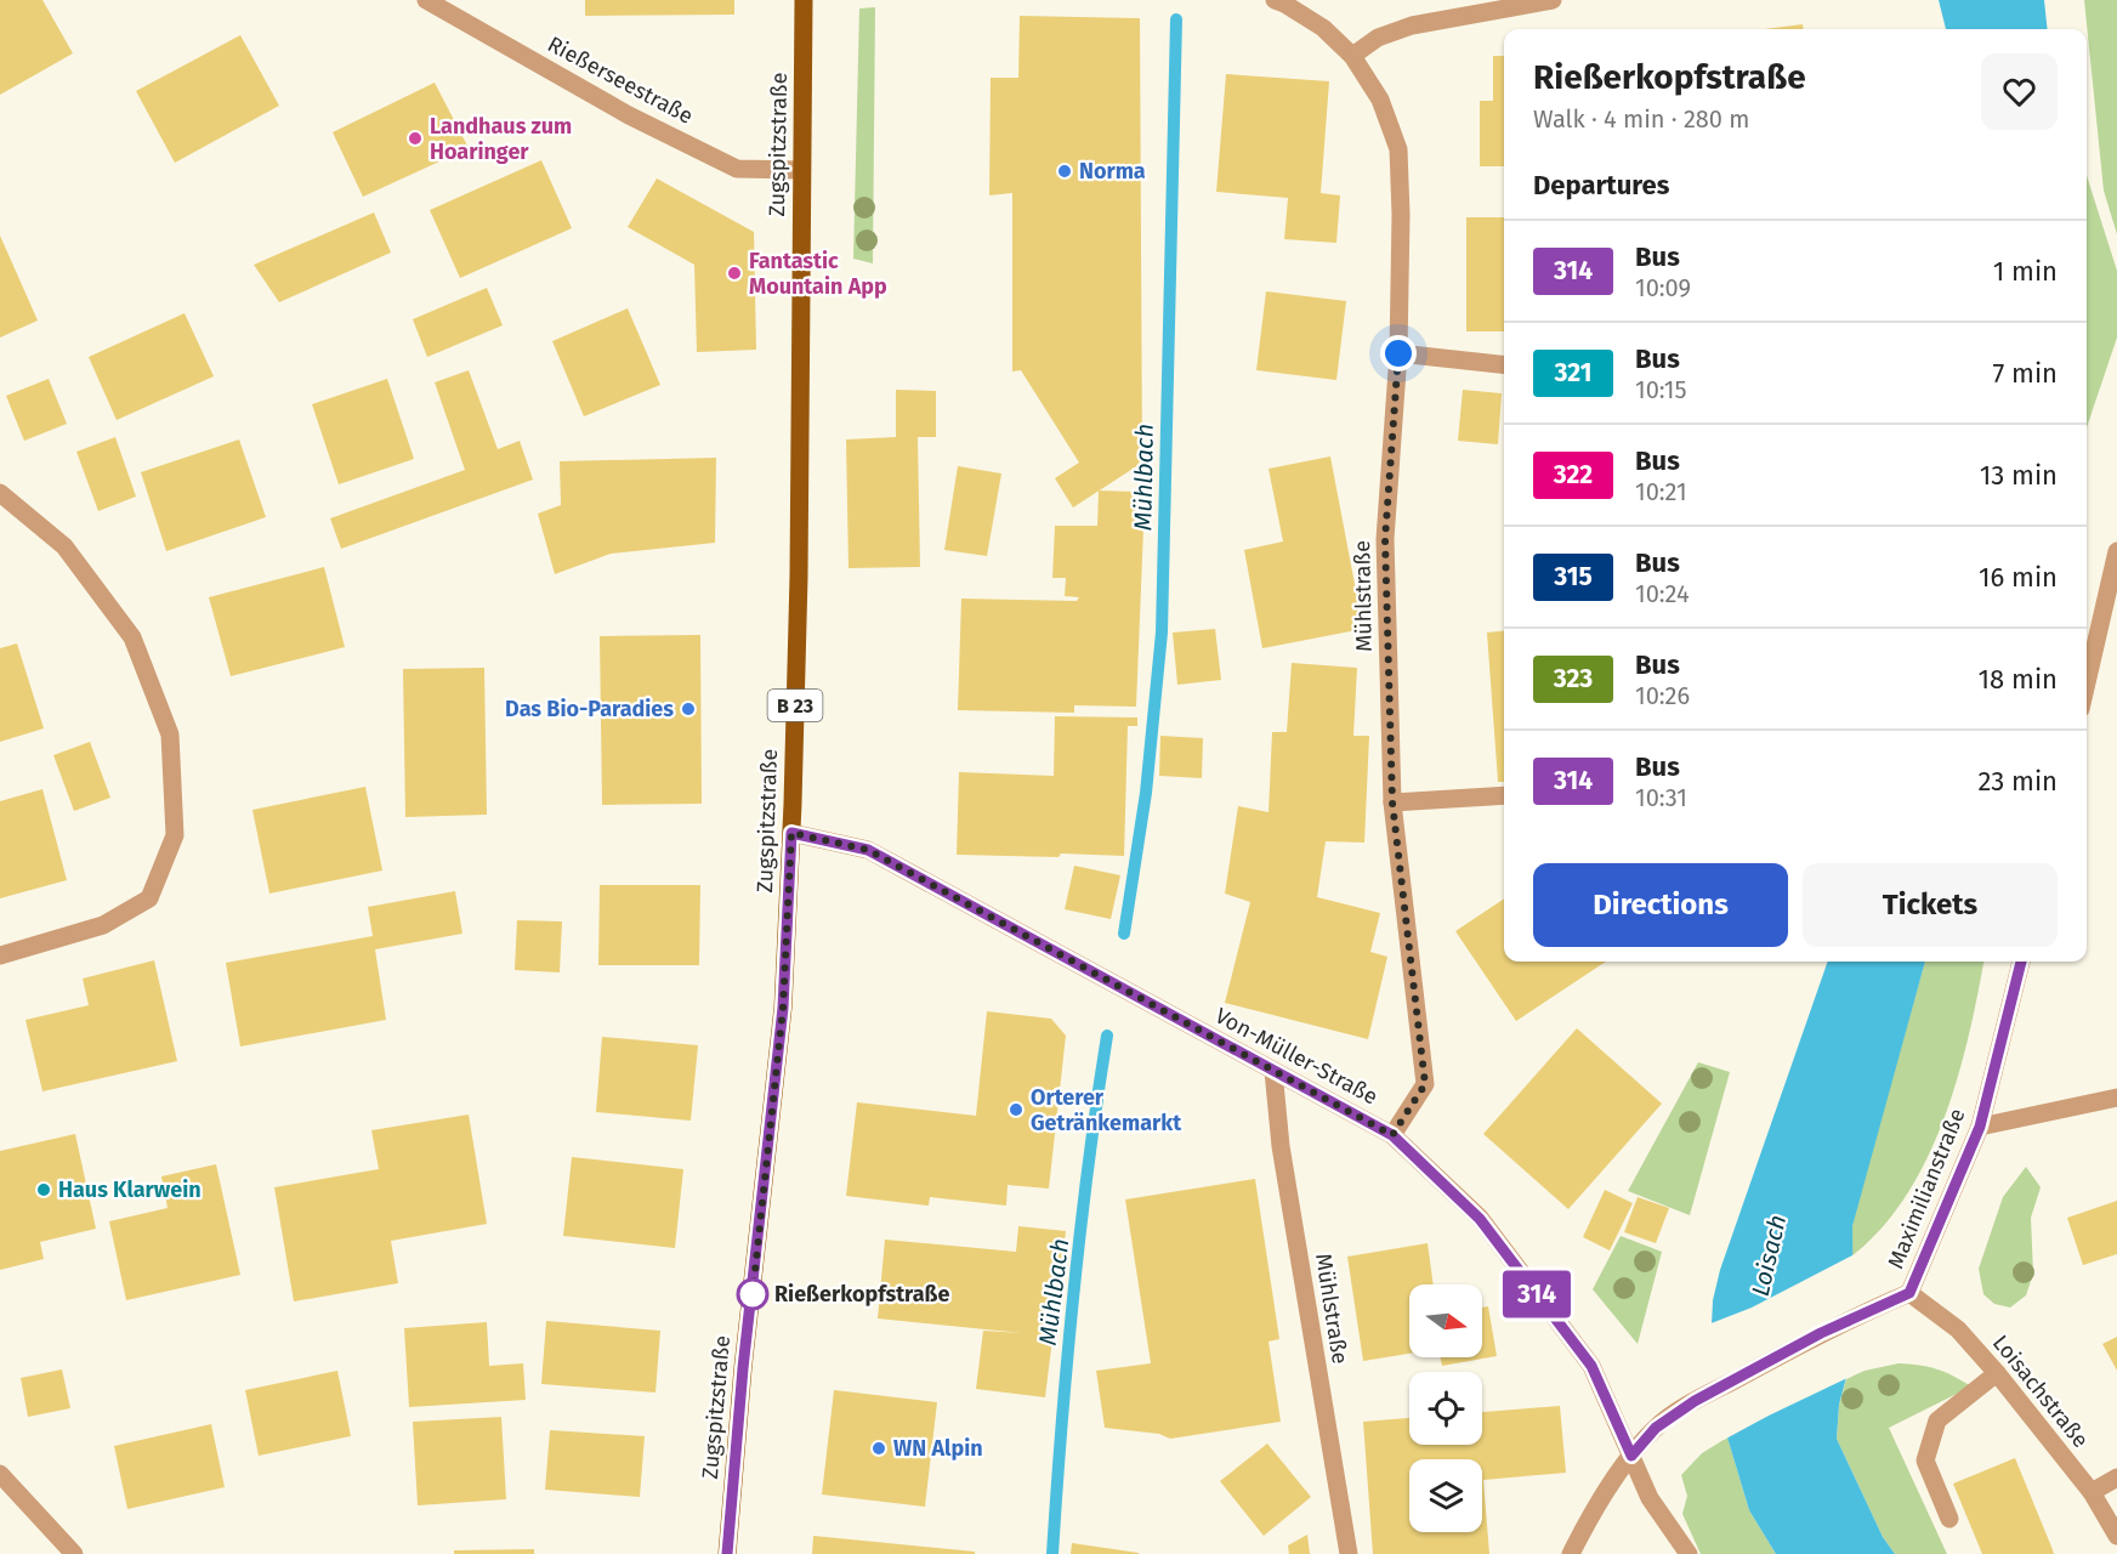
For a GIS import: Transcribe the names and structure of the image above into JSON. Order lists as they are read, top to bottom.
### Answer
{
  "streets": {
    "main road": ["Zugspitzstraße", "B 23"],
    "street": [
      "Rießerseestraße",
      "Mühlstraße",
      "Von-Müller-Straße",
      "Maximilianstraße",
      "Loisachstraße"
    ]
  },
  "crossings": [
    ["Rießerseestraße", "Zugspitzstraße"],
    ["Zugspitzstraße", "Von-Müller-Straße"],
    ["Mühlstraße", "Von-Müller-Straße"],
    ["Von-Müller-Straße", "Maximilianstraße"],
    ["Maximilianstraße", "Loisachstraße"]
  ],
  "water": ["Mühlbach", "Loisach"],
  "places": [
    "Landhaus zum Hoaringer",
    "Norma",
    "Fantastic Mountain App",
    "Das Bio-Paradies",
    "Orterer Getränkemarkt",
    "Haus Klarwein",
    "Rießerkopfstraße",
    "WN Alpin"
  ],
  "lines": ["bus line 314"],
  "north": "right",
  "page": {
    "on_map": "314",
    "heading": [
      ["Rießerkopfstraße", "Walk · 4 min · 280 m"],
      "Departures"
    ],
    "list": [
      {
        "mark": "314",
        "name": "Bus",
        "note": "10:09",
        "value": "1 min"
      },
      {
        "mark": "321",
        "name": "Bus",
        "note": "10:15",
        "value": "7 min"
      },
      {
        "mark": "322",
        "name": "Bus",
        "note": "10:21",
        "value": "13 min"
      },
      {
        "mark": "315",
        "name": "Bus",
        "note": "10:24",
        "value": "16 min"
      },
      {
        "mark": "323",
        "name": "Bus",
        "note": "10:26",
        "value": "18 min"
      },
      {
        "mark": "314",
        "name": "Bus",
        "note": "10:31",
        "value": "23 min"
      }
    ],
    "buttons": ["Directions", "Tickets"]
  }
}
